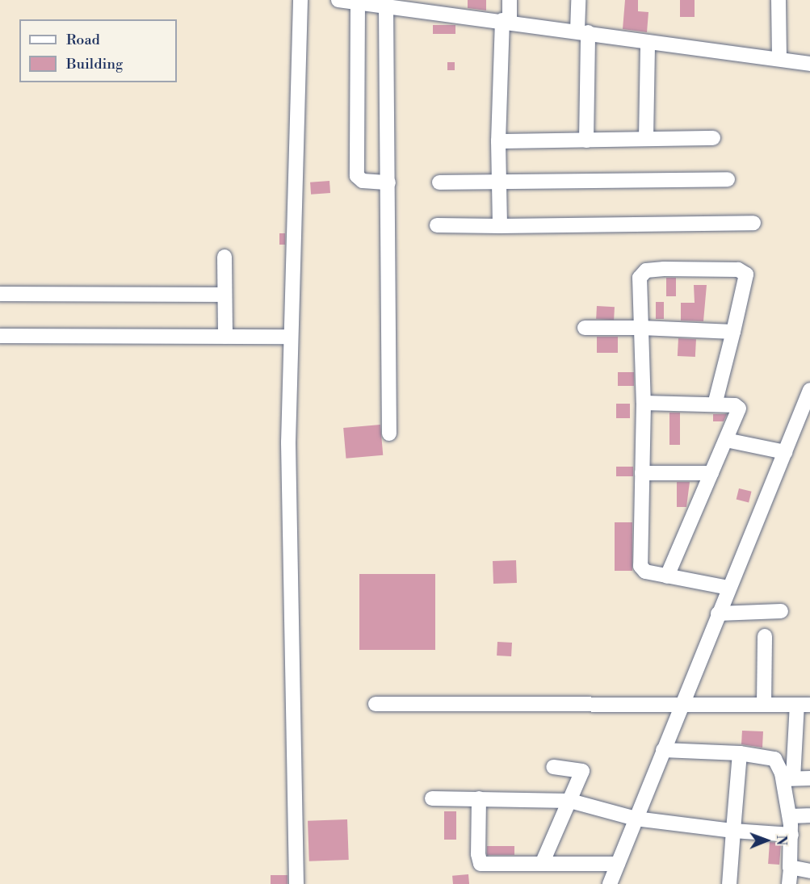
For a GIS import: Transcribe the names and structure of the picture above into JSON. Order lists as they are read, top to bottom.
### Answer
{
  "legend": ["Road", "Building"],
  "north": "right"
}
